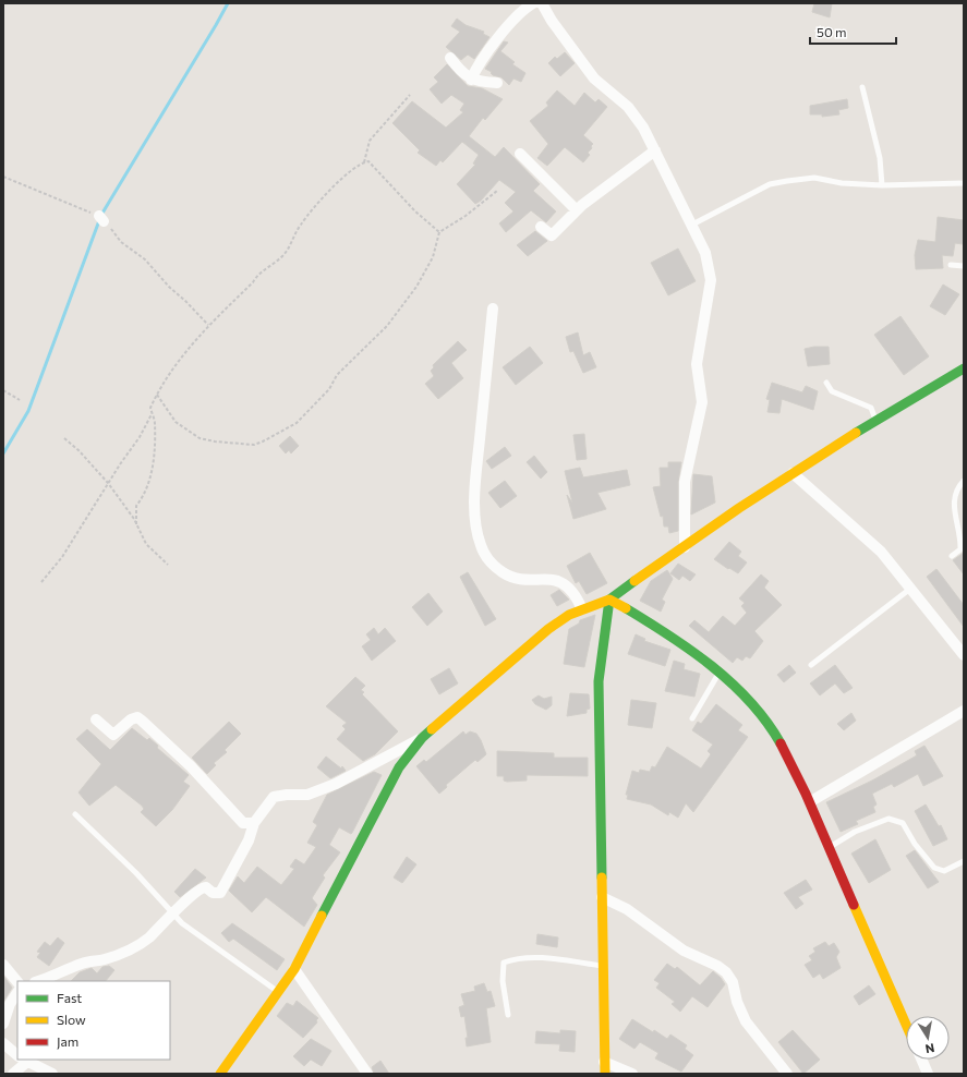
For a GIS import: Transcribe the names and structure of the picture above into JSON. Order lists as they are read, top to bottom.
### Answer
{
  "legend": ["Fast", "Slow", "Jam"],
  "scale_bar": "50 m",
  "north": "bottom"
}
